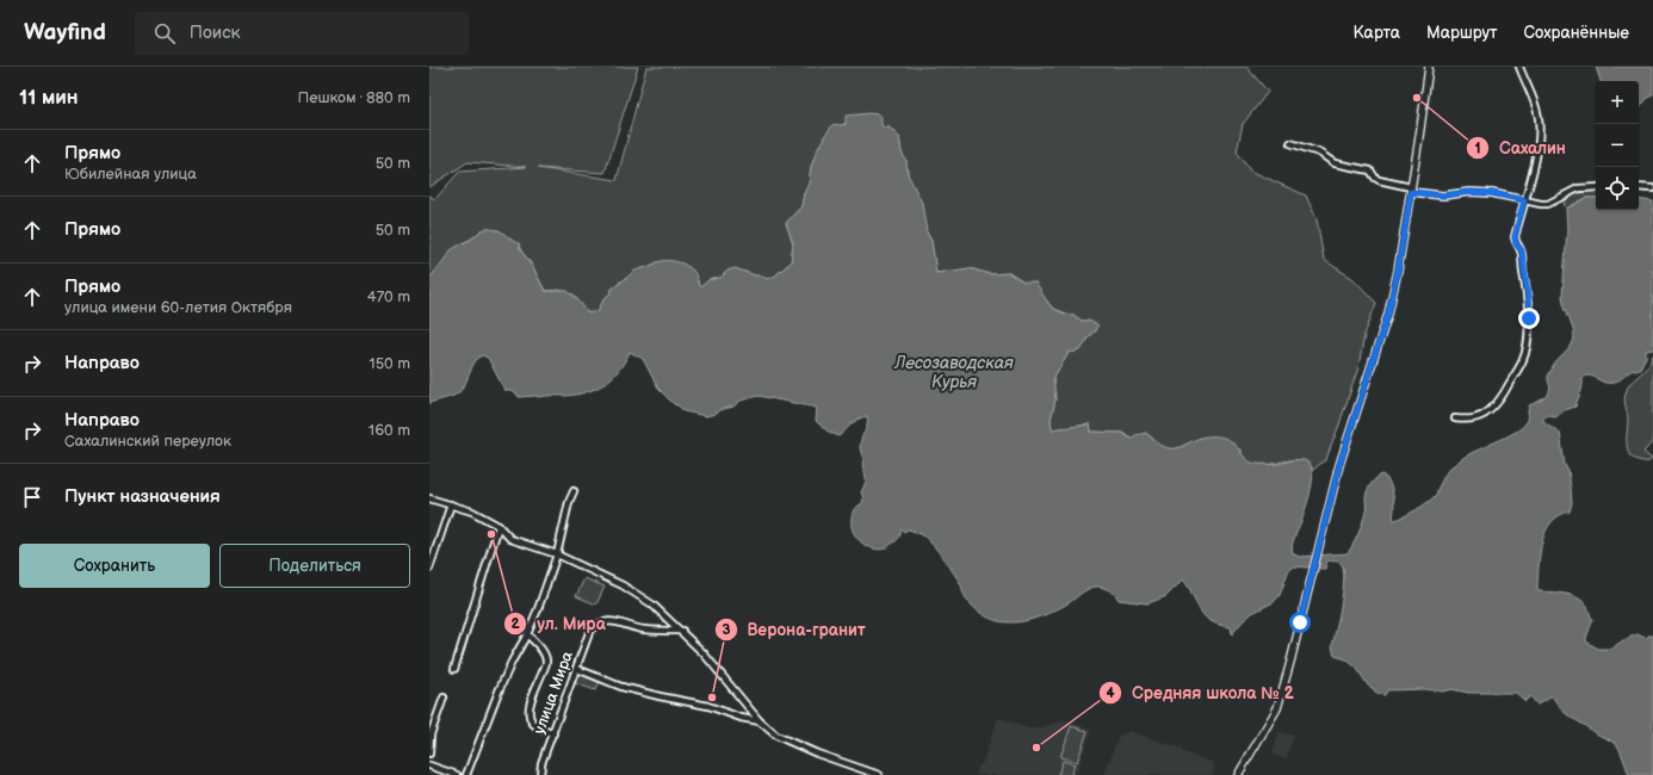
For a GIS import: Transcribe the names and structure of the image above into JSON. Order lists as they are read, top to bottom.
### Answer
{
  "streets": {
    "street": ["улица Мира"]
  },
  "water": ["Лесозаводская Курья"],
  "places": [
    "Сахалин",
    "ул. Мира",
    "Верона-гранит",
    "Средняя школа № 2"
  ],
  "page": {
    "header": "Wayfind",
    "search": "Поиск",
    "nav": ["Карта", "Маршрут", "Сохранённые"],
    "heading": ["11 мин", "Пешком · 880 m"],
    "map_buttons": ["+", "−"],
    "list": [
      ["Прямо", "Юбилейная улица", "50 m"],
      ["Прямо", "50 m"],
      ["Прямо", "улица имени 60-летия Октября", "470 m"],
      ["Направо", "150 m"],
      ["Направо", "Сахалинский переулок", "160 m"],
      "Пункт назначения"
    ],
    "buttons": ["Сохранить", "Поделиться"]
  }
}
